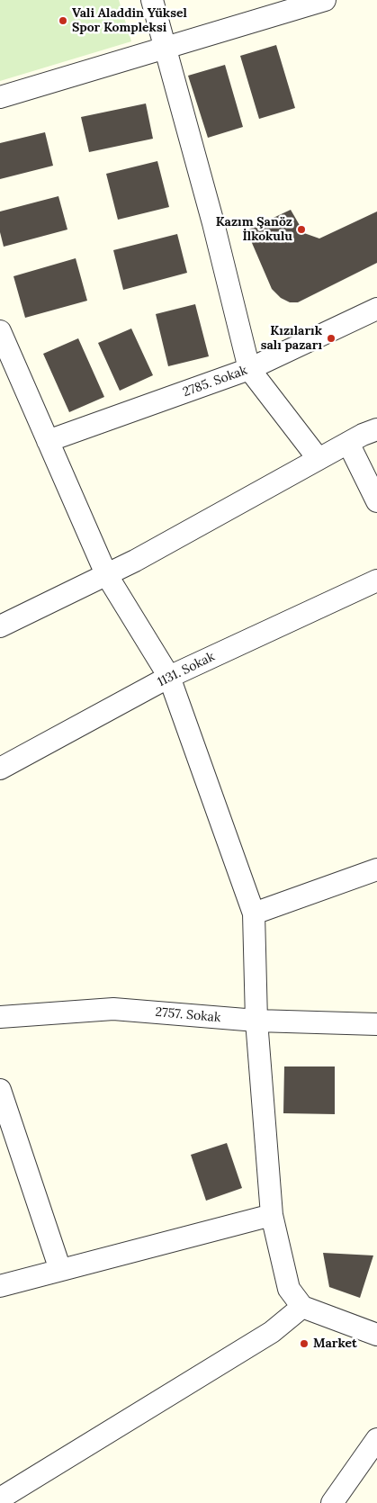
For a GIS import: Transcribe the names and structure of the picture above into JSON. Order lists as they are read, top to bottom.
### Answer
{
  "streets": {
    "street": ["2785. Sokak", "1131. Sokak", "2757. Sokak"]
  },
  "places": [
    "Vali Aladdin Yüksel Spor Kompleksi",
    "Kazım Şanöz İlkokulu",
    "Kızılarık salı pazarı",
    "Market"
  ]
}
